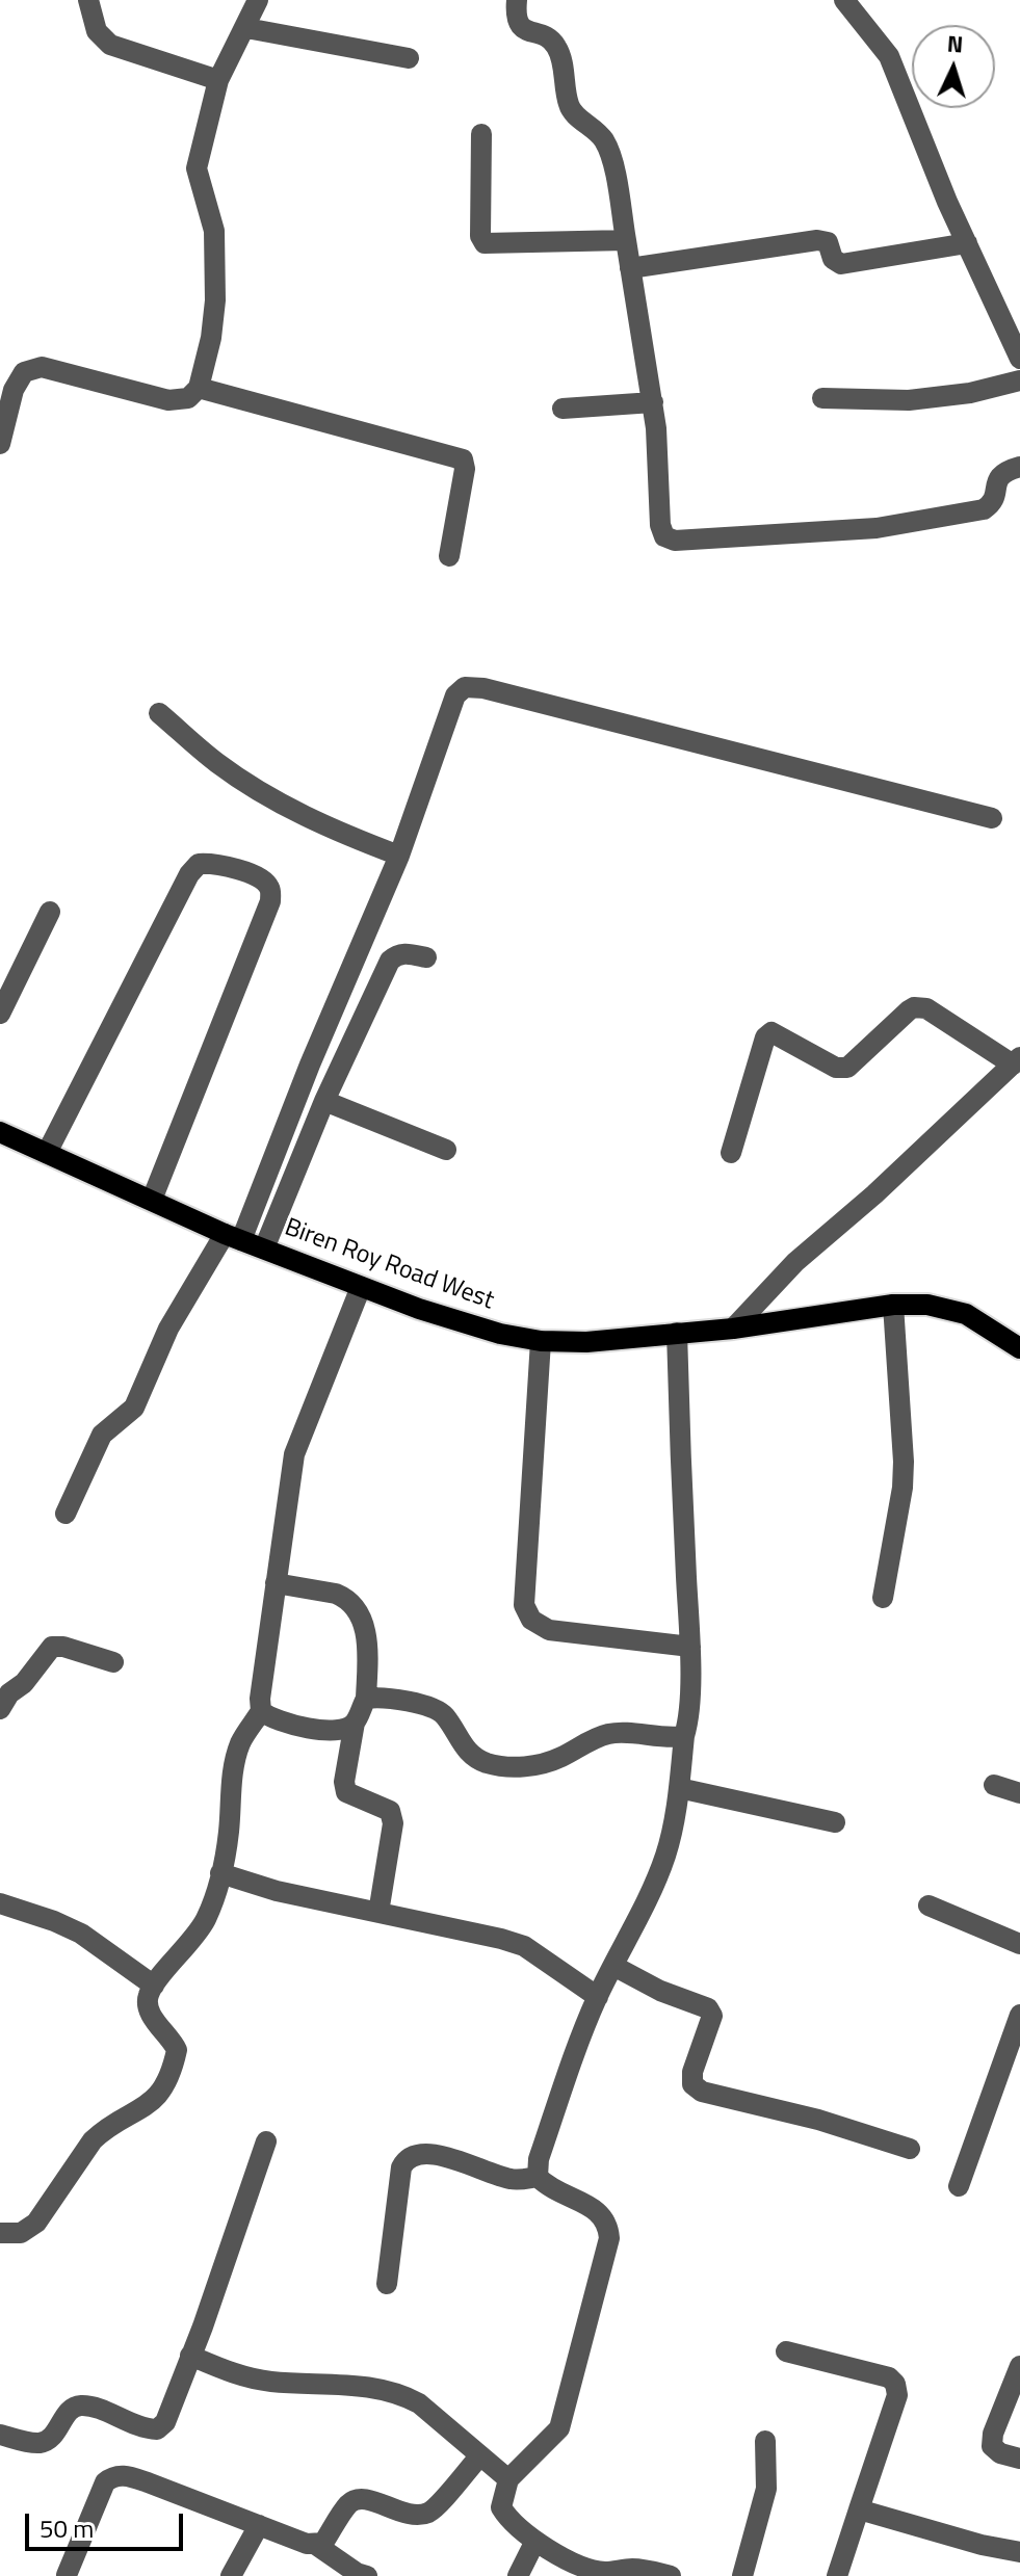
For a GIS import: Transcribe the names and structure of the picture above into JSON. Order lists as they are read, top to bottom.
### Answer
{
  "streets": {
    "main road": ["Biren Roy Road West"]
  },
  "scale_bar": "50 m",
  "north": "top"
}
